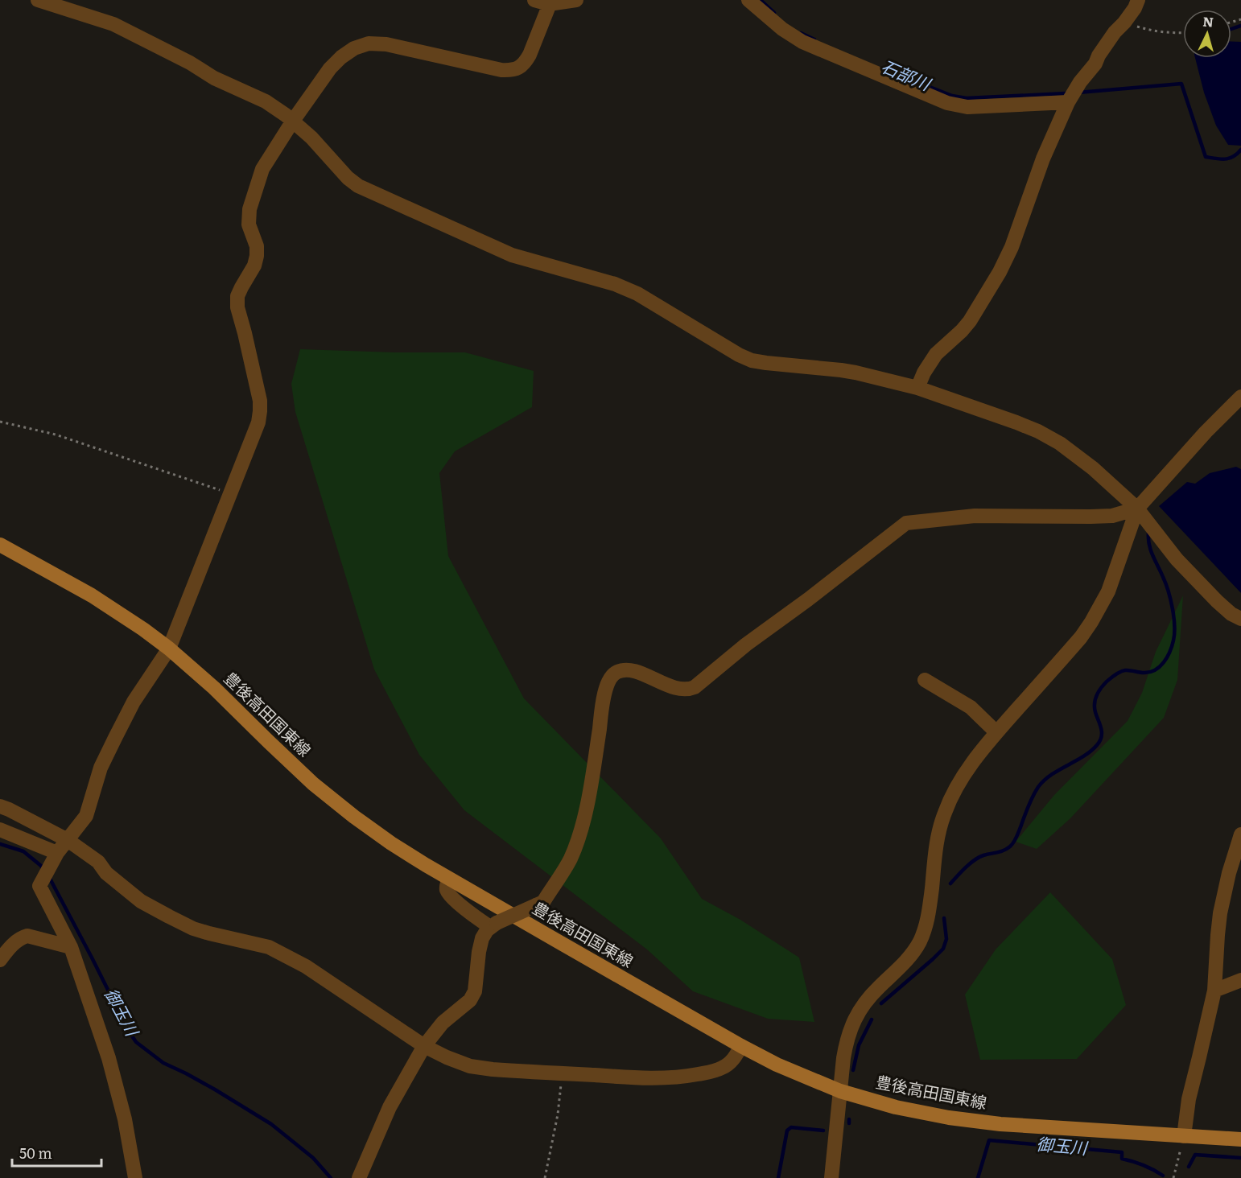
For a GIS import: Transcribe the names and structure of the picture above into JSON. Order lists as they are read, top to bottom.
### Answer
{
  "streets": {
    "main road": ["豊後高田国東線"]
  },
  "water": ["石部川", "御玉川"],
  "scale_bar": "50 m",
  "north": "top"
}
